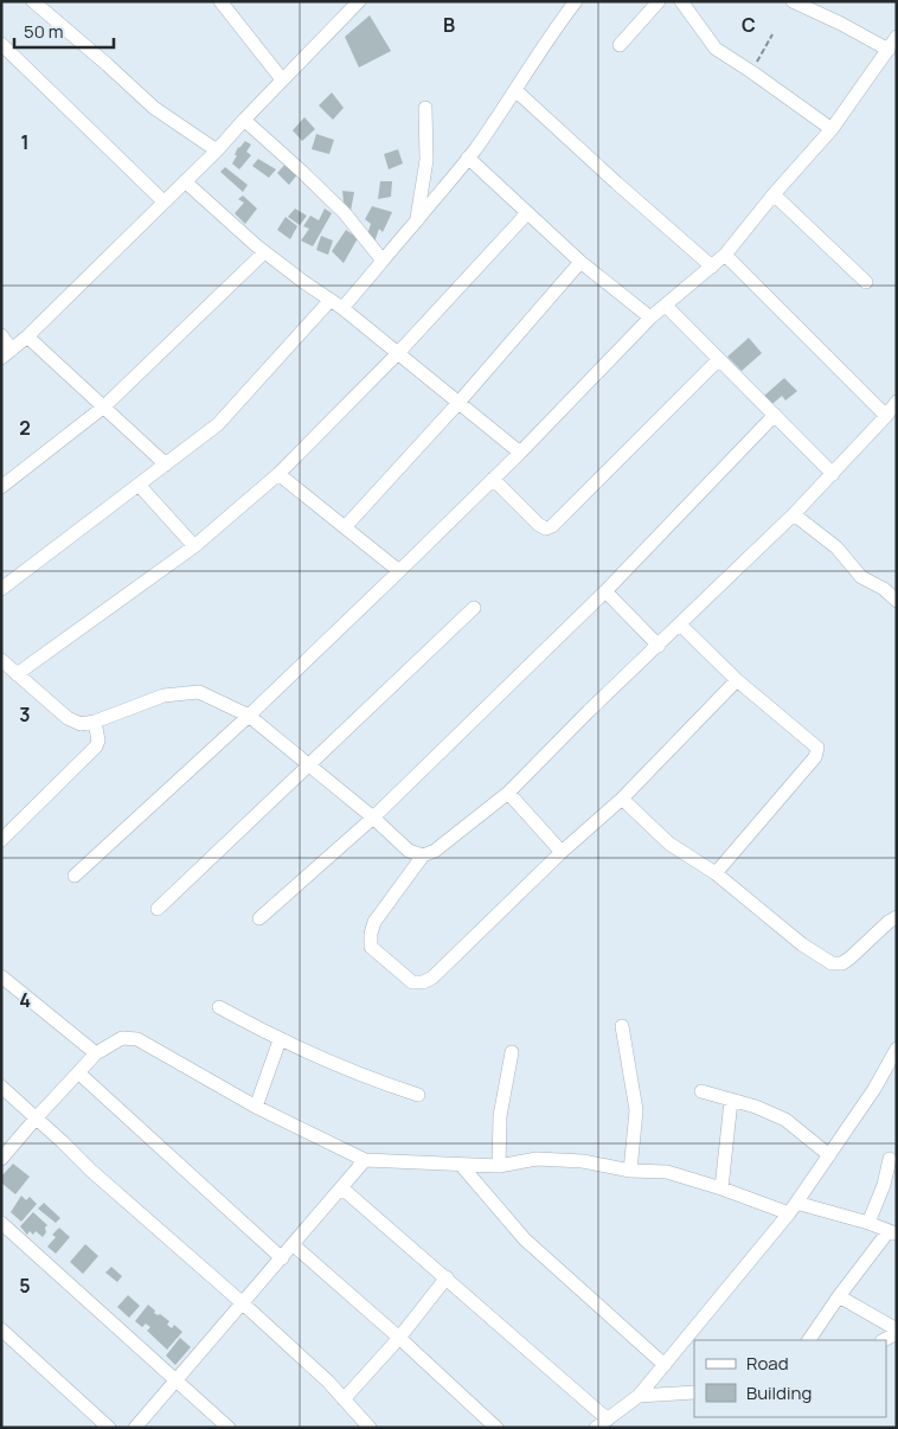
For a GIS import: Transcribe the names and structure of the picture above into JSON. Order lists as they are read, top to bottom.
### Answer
{
  "legend": ["Road", "Building"],
  "scale_bar": "50 m",
  "grid": {
    "columns": ["B", "C"],
    "rows": [
      "1",
      "2",
      "3",
      "4",
      "5"
    ]
  }
}
